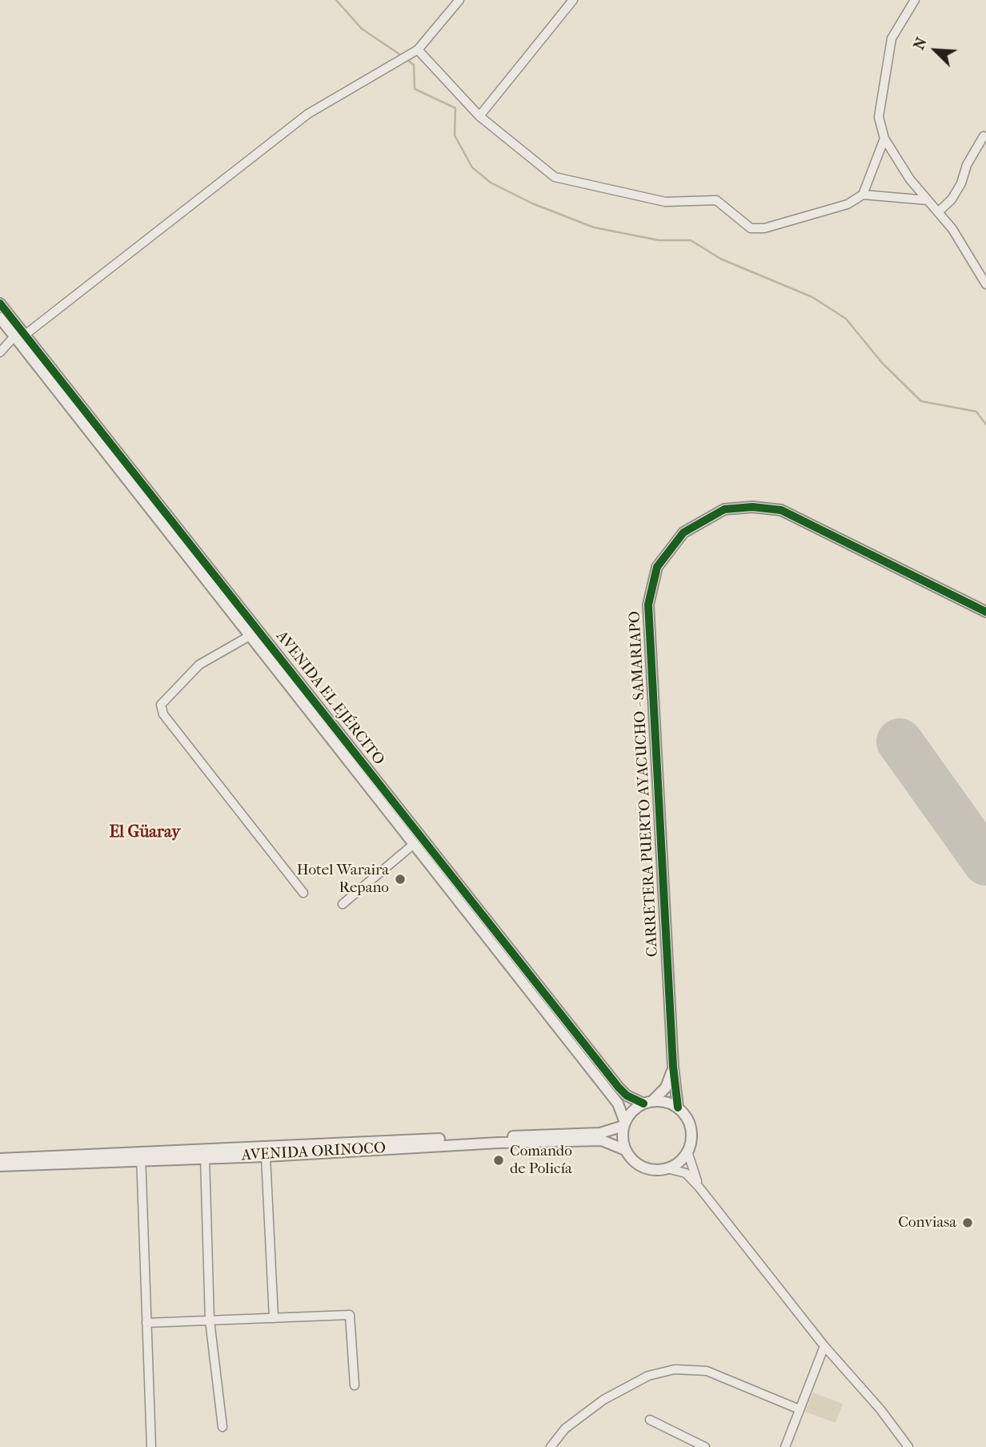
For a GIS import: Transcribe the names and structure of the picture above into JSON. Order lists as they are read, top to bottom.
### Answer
{
  "streets": {
    "street": ["AVENIDA EL EJÉRCITO", "CARRETERA PUERTO AYACUCHO - SAMARIAPO", "AVENIDA ORINOCO"]
  },
  "crossings": [
    ["AVENIDA EL EJÉRCITO", "CARRETERA PUERTO AYACUCHO - SAMARIAPO"],
    ["AVENIDA EL EJÉRCITO", "AVENIDA ORINOCO"],
    ["CARRETERA PUERTO AYACUCHO - SAMARIAPO", "AVENIDA ORINOCO"]
  ],
  "districts": ["El Güaray"],
  "places": ["Hotel Waraira Repano", "Comando de Policía", "Conviasa"],
  "north": "top left"
}
